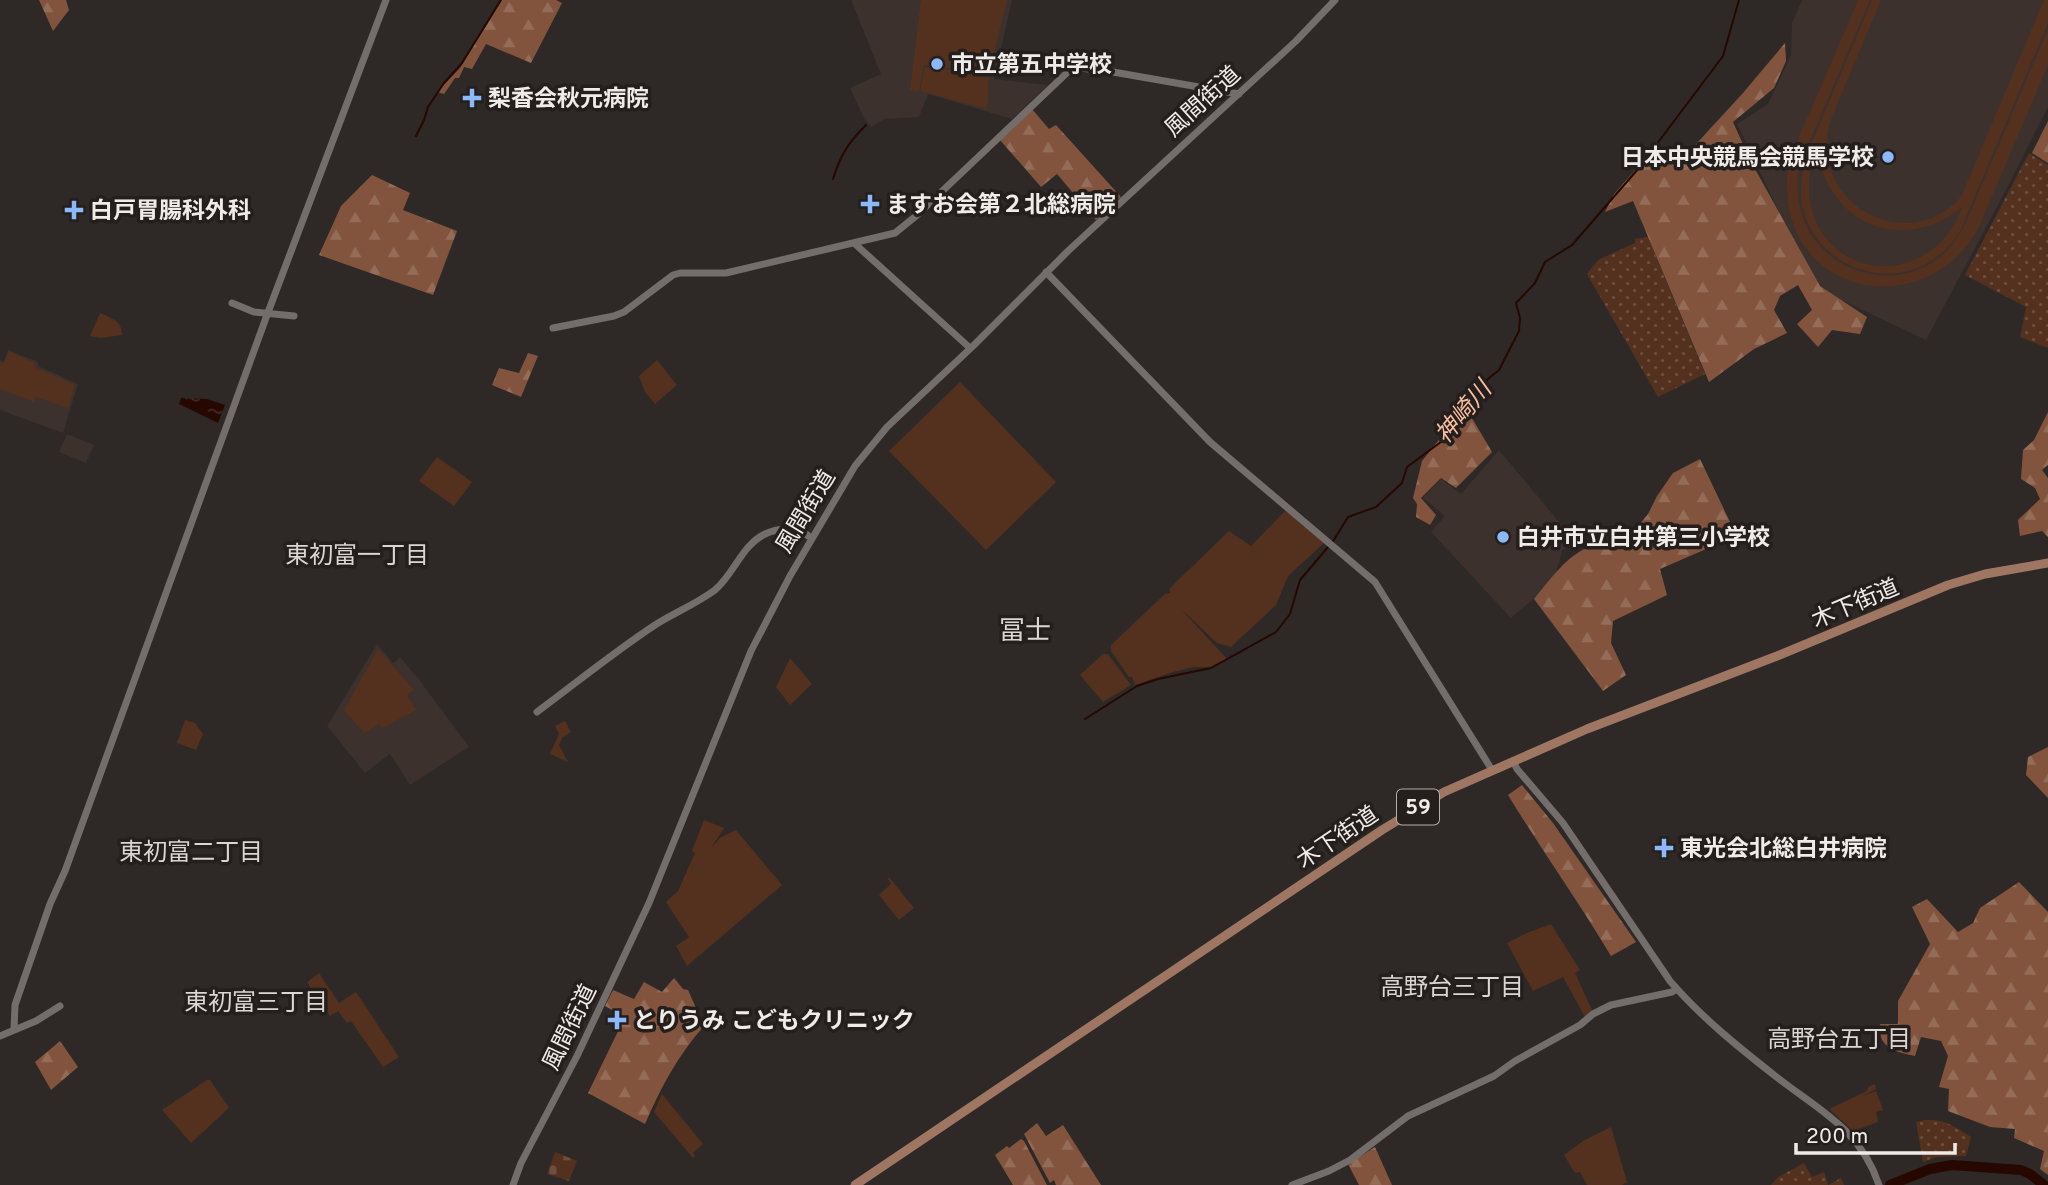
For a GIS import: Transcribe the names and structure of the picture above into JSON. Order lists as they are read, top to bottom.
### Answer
{
  "streets": {
    "main road": ["木下街道", "59"],
    "street": ["風間街道"]
  },
  "districts": [
    "東初富一丁目",
    "冨士",
    "東初富二丁目",
    "高野台三丁目",
    "東初富三丁目",
    "高野台五丁目"
  ],
  "water": ["神崎川"],
  "places": {
    "other": ["市立第五中学校", "日本中央競馬会競馬学校", "白井市立白井第三小学校"],
    "health": [
      "梨香会秋元病院",
      "ますお会第２北総病院",
      "白戸胃腸科外科",
      "東光会北総白井病院",
      "とりうみ こどもクリニック"
    ]
  },
  "scale_bar": "200 m"
}
